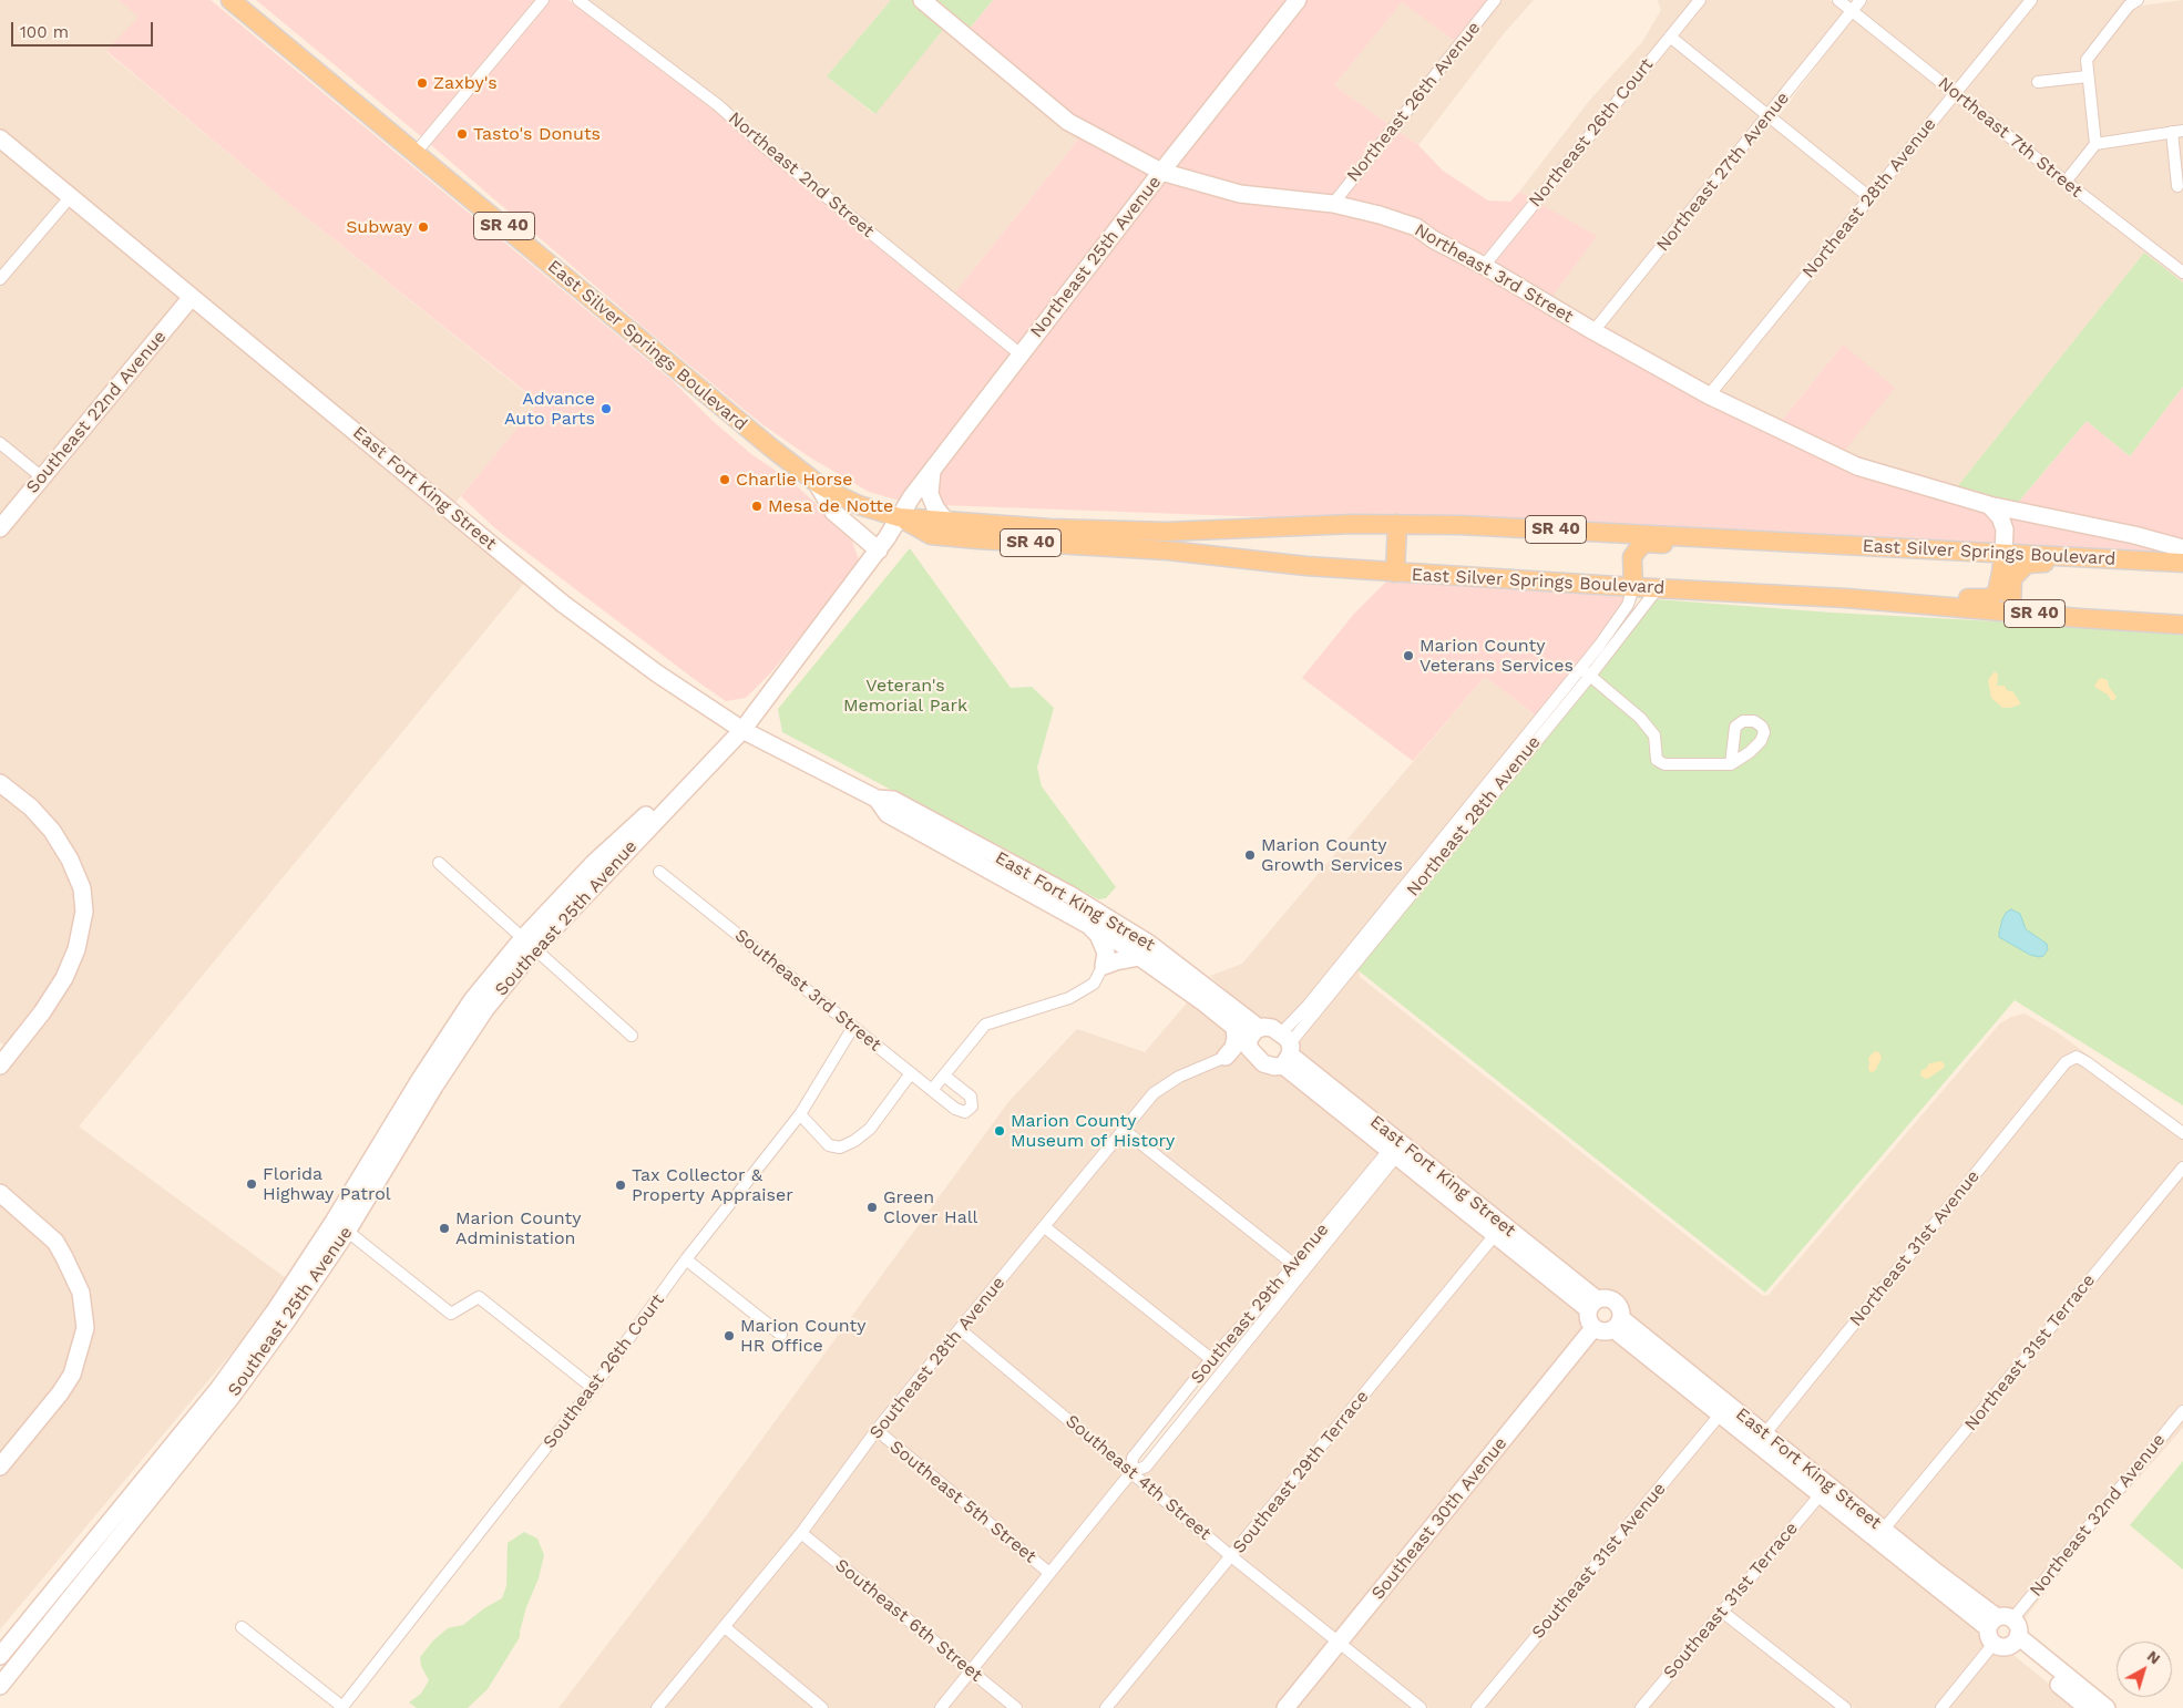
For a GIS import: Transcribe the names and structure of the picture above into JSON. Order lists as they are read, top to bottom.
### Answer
{
  "streets": {
    "main road": ["SR 40", "East Silver Springs Boulevard"],
    "street": [
      "Northeast 26th Avenue",
      "Northeast 26th Court",
      "Northeast 7th Street",
      "Northeast 27th Avenue",
      "Northeast 2nd Street",
      "Northeast 28th Avenue",
      "Northeast 25th Avenue",
      "Northeast 3rd Street",
      "Southeast 22nd Avenue",
      "East Fort King Street",
      "Southeast 25th Avenue",
      "Southeast 3rd Street",
      "Northeast 31st Avenue",
      "Southeast 29th Avenue",
      "Northeast 31st Terrace",
      "Southeast 28th Avenue",
      "Southeast 26th Court",
      "Southeast 29th Terrace",
      "Southeast 4th Street",
      "Southeast 5th Street",
      "Northeast 32nd Avenue",
      "Southeast 30th Avenue",
      "Southeast 31st Avenue",
      "Southeast 31st Terrace",
      "Southeast 6th Street"
    ]
  },
  "crossings": [
    ["Northeast 26th Avenue", "Northeast 3rd Street"],
    ["Northeast 26th Court", "Northeast 3rd Street"],
    ["Northeast 7th Street", "Northeast 27th Avenue"],
    ["Northeast 7th Street", "Northeast 28th Avenue"],
    ["Northeast 27th Avenue", "Northeast 3rd Street"],
    ["Northeast 2nd Street", "Northeast 25th Avenue"],
    ["Northeast 28th Avenue", "Northeast 3rd Street"],
    ["Northeast 28th Avenue", "East Silver Springs Boulevard"],
    ["Northeast 28th Avenue", "East Fort King Street"],
    ["Northeast 25th Avenue", "Northeast 3rd Street"],
    ["Northeast 25th Avenue", "East Silver Springs Boulevard"],
    ["Northeast 25th Avenue", "Southeast 25th Avenue"],
    ["East Silver Springs Boulevard", "Southeast 25th Avenue"],
    ["Southeast 22nd Avenue", "East Fort King Street"],
    ["East Fort King Street", "Southeast 25th Avenue"],
    ["East Fort King Street", "Northeast 31st Avenue"],
    ["East Fort King Street", "Southeast 29th Avenue"],
    ["East Fort King Street", "Northeast 31st Terrace"],
    ["East Fort King Street", "Southeast 28th Avenue"],
    ["East Fort King Street", "Southeast 29th Terrace"],
    ["East Fort King Street", "Northeast 32nd Avenue"],
    ["East Fort King Street", "Southeast 30th Avenue"],
    ["East Fort King Street", "Southeast 31st Avenue"],
    ["East Fort King Street", "Southeast 31st Terrace"],
    ["Southeast 3rd Street", "Southeast 26th Court"],
    ["Southeast 29th Avenue", "Southeast 4th Street"],
    ["Southeast 29th Avenue", "Southeast 5th Street"],
    ["Southeast 29th Avenue", "Southeast 6th Street"],
    ["Southeast 28th Avenue", "Southeast 4th Street"],
    ["Southeast 28th Avenue", "Southeast 5th Street"],
    ["Southeast 28th Avenue", "Southeast 6th Street"],
    ["Southeast 29th Terrace", "Southeast 4th Street"],
    ["Southeast 4th Street", "Southeast 30th Avenue"]
  ],
  "parks": ["Veteran's Memorial Park"],
  "places": [
    "Zaxby's",
    "Tasto's Donuts",
    "Subway",
    "Advance Auto Parts",
    "Charlie Horse",
    "Mesa de Notte",
    "Marion County Veterans Services",
    "Marion County Growth Services",
    "Marion County Museum of History",
    "Florida Highway Patrol",
    "Tax Collector & Property Appraiser",
    "Green Clover Hall",
    "Marion County Administation",
    "Marion County HR Office"
  ],
  "scale_bar": "100 m",
  "north": "top right"
}
